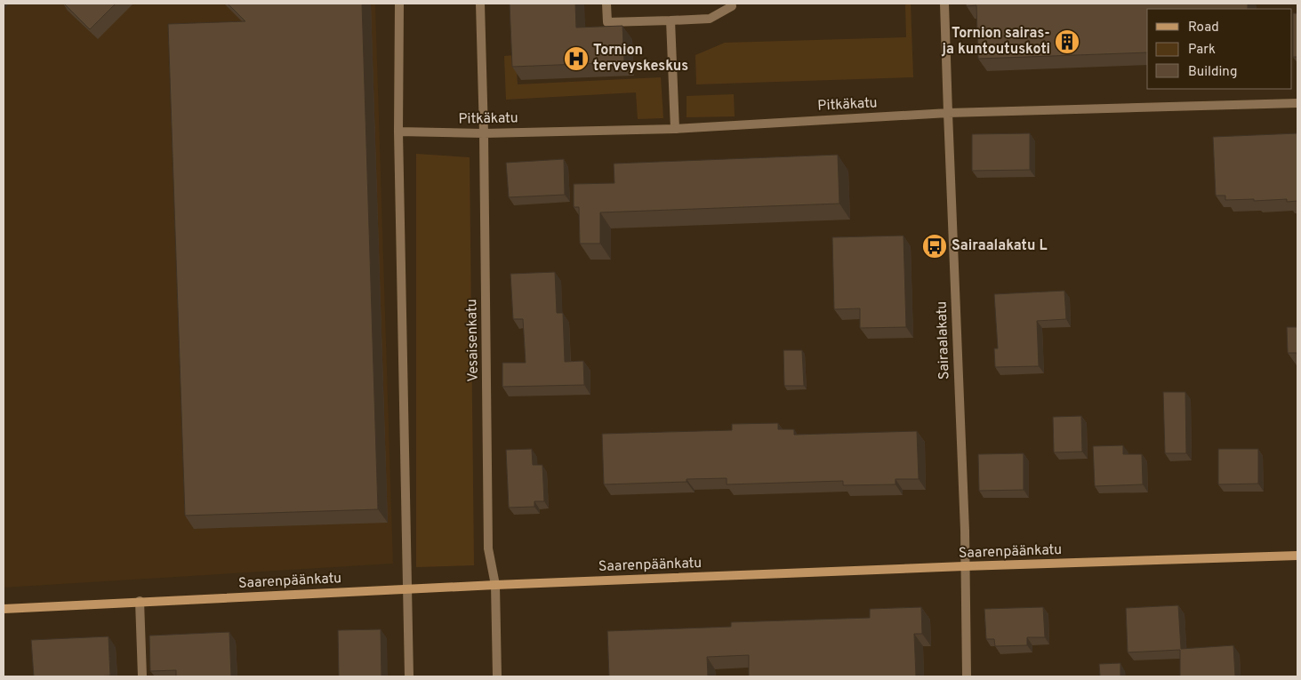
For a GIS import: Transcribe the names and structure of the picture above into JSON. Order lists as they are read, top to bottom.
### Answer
{
  "streets": {
    "street": [
      "Pitkäkatu",
      "Vesaisenkatu",
      "Sairaalakatu",
      "Saarenpäänkatu"
    ]
  },
  "crossings": [
    ["Pitkäkatu", "Vesaisenkatu"],
    ["Pitkäkatu", "Sairaalakatu"],
    ["Vesaisenkatu", "Saarenpäänkatu"],
    ["Sairaalakatu", "Saarenpäänkatu"]
  ],
  "places": {
    "building": ["Tornion sairas- ja kuntoutuskoti"],
    "hospital": ["Tornion terveyskeskus"],
    "bus stop": ["Sairaalakatu L"]
  },
  "legend": ["Road", "Park", "Building"]
}
